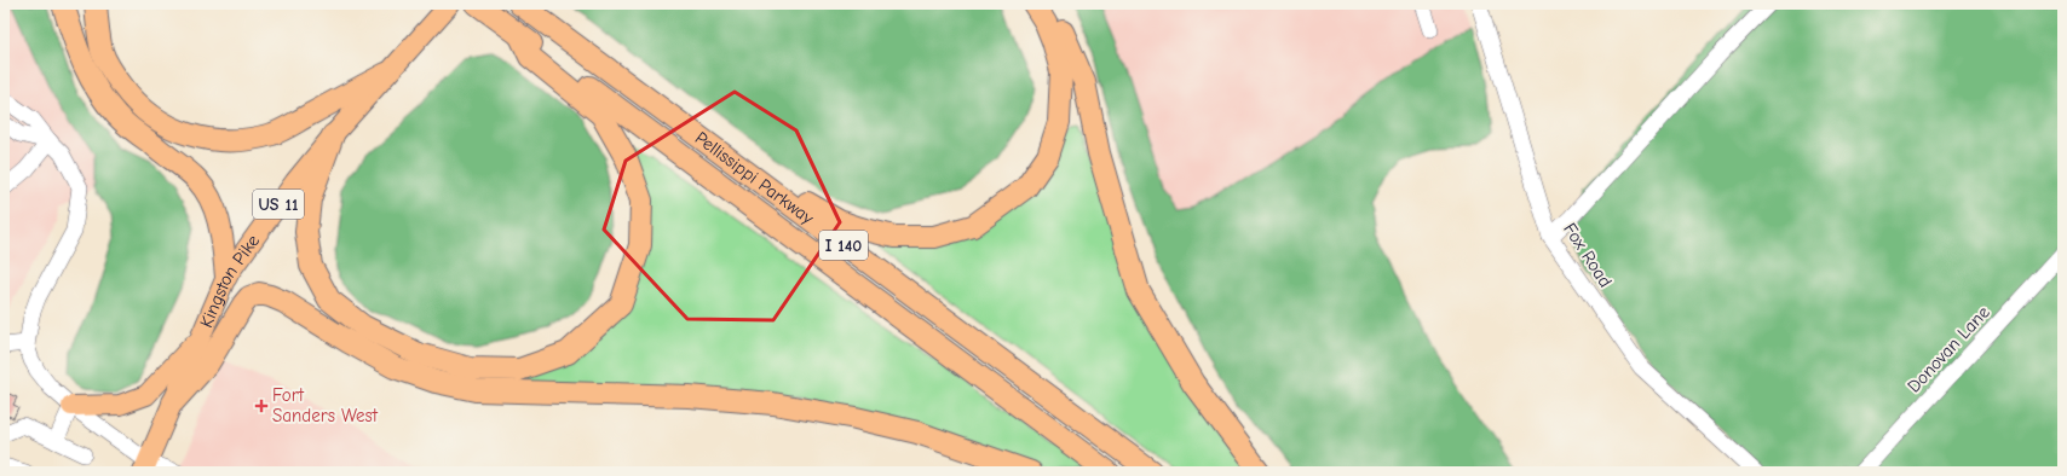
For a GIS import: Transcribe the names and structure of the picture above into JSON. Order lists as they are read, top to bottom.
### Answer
{
  "streets": {
    "highway": ["Pellissippi Parkway", "I 140"],
    "main road": ["US 11", "Kingston Pike"],
    "street": ["Fox Road", "Donovan Lane"]
  },
  "places": {
    "health": ["Fort Sanders West"]
  }
}
